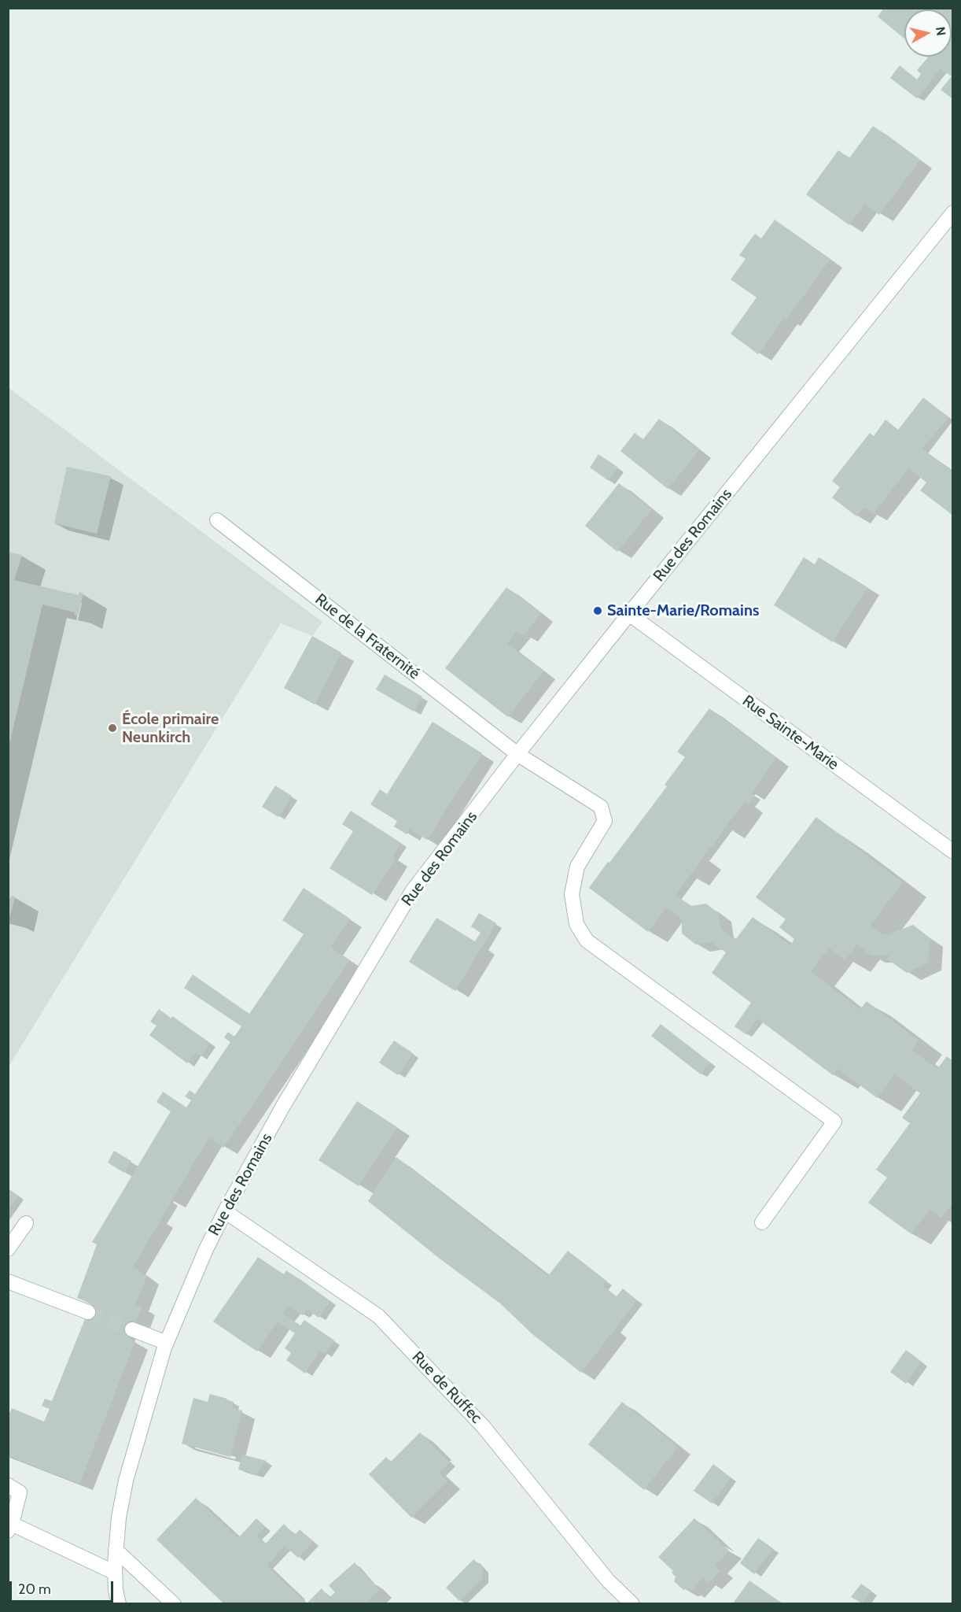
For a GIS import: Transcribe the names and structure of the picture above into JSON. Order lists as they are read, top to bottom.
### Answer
{
  "streets": {
    "street": [
      "Rue des Romains",
      "Rue de la Fraternité",
      "Rue Sainte-Marie",
      "Rue de Ruffec"
    ]
  },
  "crossings": [
    ["Rue des Romains", "Rue de la Fraternité"],
    ["Rue des Romains", "Rue Sainte-Marie"],
    ["Rue des Romains", "Rue de Ruffec"]
  ],
  "places": ["Sainte-Marie/Romains", "École primaire Neunkirch"],
  "scale_bar": "20 m",
  "north": "right"
}
